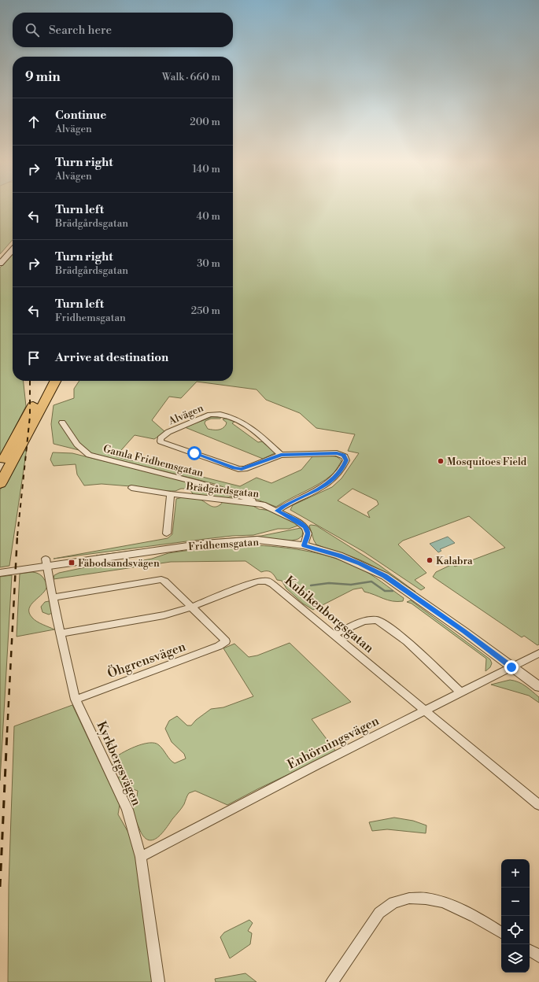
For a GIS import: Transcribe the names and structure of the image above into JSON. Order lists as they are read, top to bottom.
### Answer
{
  "streets": {
    "street": [
      "Alvägen",
      "Gamla Fridhemsgatan",
      "Brädgårdsgatan",
      "Fridhemsgatan",
      "Kubikenborgsgatan",
      "Öhgrensvägen",
      "Enhörningsvägen",
      "Kyrkbergsvägen"
    ]
  },
  "crossings": [
    ["Alvägen", "Brädgårdsgatan"],
    ["Brädgårdsgatan", "Fridhemsgatan"],
    ["Fridhemsgatan", "Enhörningsvägen"],
    ["Fridhemsgatan", "Kyrkbergsvägen"],
    ["Kubikenborgsgatan", "Öhgrensvägen"],
    ["Kubikenborgsgatan", "Enhörningsvägen"],
    ["Kubikenborgsgatan", "Kyrkbergsvägen"],
    ["Öhgrensvägen", "Kyrkbergsvägen"],
    ["Enhörningsvägen", "Kyrkbergsvägen"]
  ],
  "places": {
    "other": ["Mosquitoes Field", "Kalabra"],
    "transit": ["Fäbodsandsvägen"]
  },
  "page": {
    "search": "Search here",
    "heading": ["9 min", "Walk · 660 m"],
    "list": [
      ["Continue", "Alvägen", "200 m"],
      ["Turn right", "Alvägen", "140 m"],
      ["Turn left", "Brädgårdsgatan", "40 m"],
      ["Turn right", "Brädgårdsgatan", "30 m"],
      ["Turn left", "Fridhemsgatan", "250 m"],
      "Arrive at destination"
    ],
    "map_buttons": ["+", "−"]
  }
}
